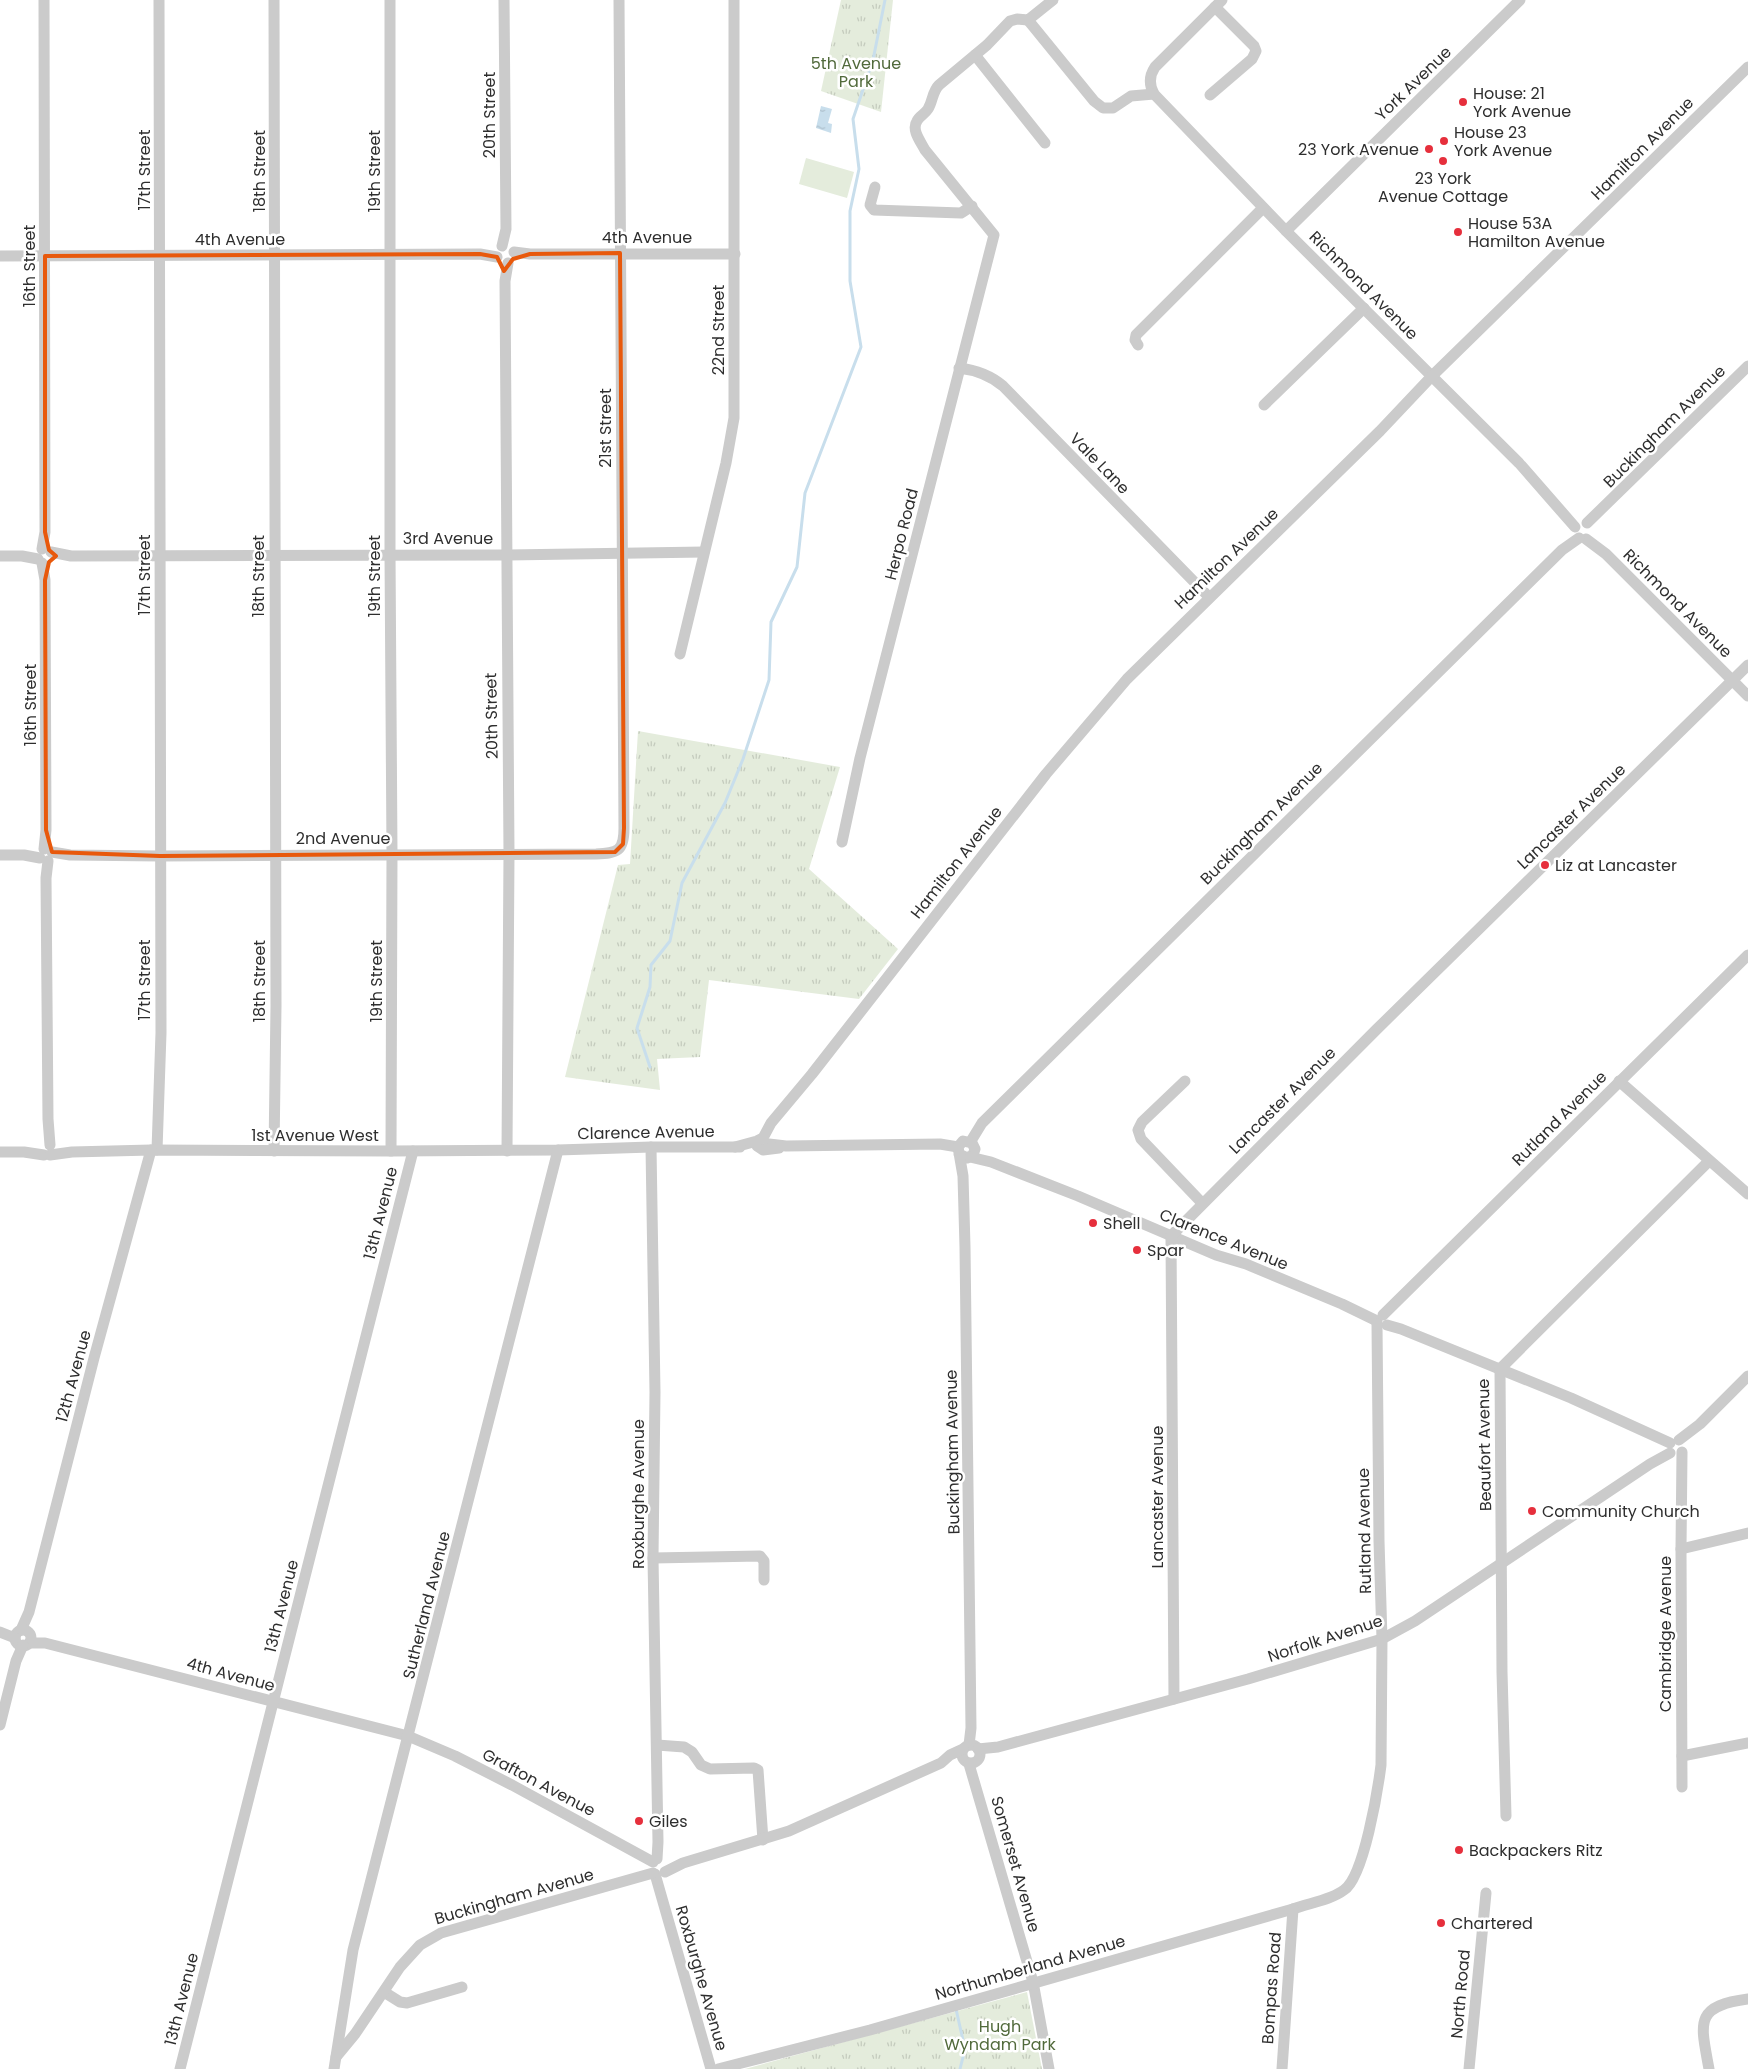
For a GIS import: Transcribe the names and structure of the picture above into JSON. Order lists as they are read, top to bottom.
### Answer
{
  "streets": {
    "street": [
      "York Avenue",
      "20th Street",
      "Hamilton Avenue",
      "17th Street",
      "18th Street",
      "19th Street",
      "4th Avenue",
      "16th Street",
      "Richmond Avenue",
      "22nd Street",
      "Buckingham Avenue",
      "21st Street",
      "Vale Lane",
      "Herpo Road",
      "3rd Avenue",
      "Lancaster Avenue",
      "2nd Avenue",
      "Rutland Avenue",
      "Clarence Avenue",
      "1st Avenue West",
      "13th Avenue",
      "12th Avenue",
      "Beaufort Avenue",
      "Roxburghe Avenue",
      "Sutherland Avenue",
      "Cambridge Avenue",
      "Norfolk Avenue",
      "Grafton Avenue",
      "Somerset Avenue",
      "Northumberland Avenue",
      "Bompas Road",
      "North Road"
    ]
  },
  "crossings": [
    ["York Avenue", "Richmond Avenue"],
    ["20th Street", "4th Avenue"],
    ["20th Street", "3rd Avenue"],
    ["20th Street", "2nd Avenue"],
    ["20th Street", "1st Avenue West"],
    ["Hamilton Avenue", "Richmond Avenue"],
    ["Hamilton Avenue", "Vale Lane"],
    ["Hamilton Avenue", "Clarence Avenue"],
    ["17th Street", "4th Avenue"],
    ["17th Street", "3rd Avenue"],
    ["17th Street", "2nd Avenue"],
    ["17th Street", "1st Avenue West"],
    ["17th Street", "12th Avenue"],
    ["18th Street", "4th Avenue"],
    ["18th Street", "3rd Avenue"],
    ["18th Street", "2nd Avenue"],
    ["18th Street", "1st Avenue West"],
    ["19th Street", "4th Avenue"],
    ["19th Street", "3rd Avenue"],
    ["19th Street", "2nd Avenue"],
    ["19th Street", "1st Avenue West"],
    ["4th Avenue", "16th Street"],
    ["4th Avenue", "22nd Street"],
    ["4th Avenue", "21st Street"],
    ["4th Avenue", "13th Avenue"],
    ["4th Avenue", "12th Avenue"],
    ["4th Avenue", "Sutherland Avenue"],
    ["4th Avenue", "Grafton Avenue"],
    ["16th Street", "3rd Avenue"],
    ["16th Street", "2nd Avenue"],
    ["16th Street", "1st Avenue West"],
    ["Richmond Avenue", "Buckingham Avenue"],
    ["Richmond Avenue", "Lancaster Avenue"],
    ["22nd Street", "3rd Avenue"],
    ["Buckingham Avenue", "Clarence Avenue"],
    ["Buckingham Avenue", "Roxburghe Avenue"],
    ["Buckingham Avenue", "Sutherland Avenue"],
    ["Buckingham Avenue", "Norfolk Avenue"],
    ["Buckingham Avenue", "Grafton Avenue"],
    ["Buckingham Avenue", "Somerset Avenue"],
    ["21st Street", "3rd Avenue"],
    ["21st Street", "2nd Avenue"],
    ["Vale Lane", "Herpo Road"],
    ["Lancaster Avenue", "Clarence Avenue"],
    ["Lancaster Avenue", "Norfolk Avenue"],
    ["Rutland Avenue", "Clarence Avenue"],
    ["Rutland Avenue", "Norfolk Avenue"],
    ["Rutland Avenue", "Northumberland Avenue"],
    ["Clarence Avenue", "1st Avenue West"],
    ["Clarence Avenue", "Beaufort Avenue"],
    ["Clarence Avenue", "Roxburghe Avenue"],
    ["Clarence Avenue", "Sutherland Avenue"],
    ["Clarence Avenue", "Cambridge Avenue"],
    ["Clarence Avenue", "Norfolk Avenue"],
    ["1st Avenue West", "13th Avenue"],
    ["1st Avenue West", "12th Avenue"],
    ["1st Avenue West", "Sutherland Avenue"],
    ["Beaufort Avenue", "Norfolk Avenue"],
    ["Roxburghe Avenue", "Grafton Avenue"],
    ["Sutherland Avenue", "Grafton Avenue"],
    ["Cambridge Avenue", "Norfolk Avenue"],
    ["Norfolk Avenue", "Somerset Avenue"],
    ["Somerset Avenue", "Northumberland Avenue"],
    ["Northumberland Avenue", "Bompas Road"]
  ],
  "parks": ["5th Avenue Park", "Hugh Wyndam Park"],
  "places": [
    "House: 21 York Avenue",
    "House 23 York Avenue",
    "23 York Avenue",
    "23 York Avenue Cottage",
    "House 53A Hamilton Avenue",
    "Liz at Lancaster",
    "Shell",
    "Spar",
    "Community Church",
    "Giles",
    "Backpackers Ritz",
    "Chartered"
  ]
}
